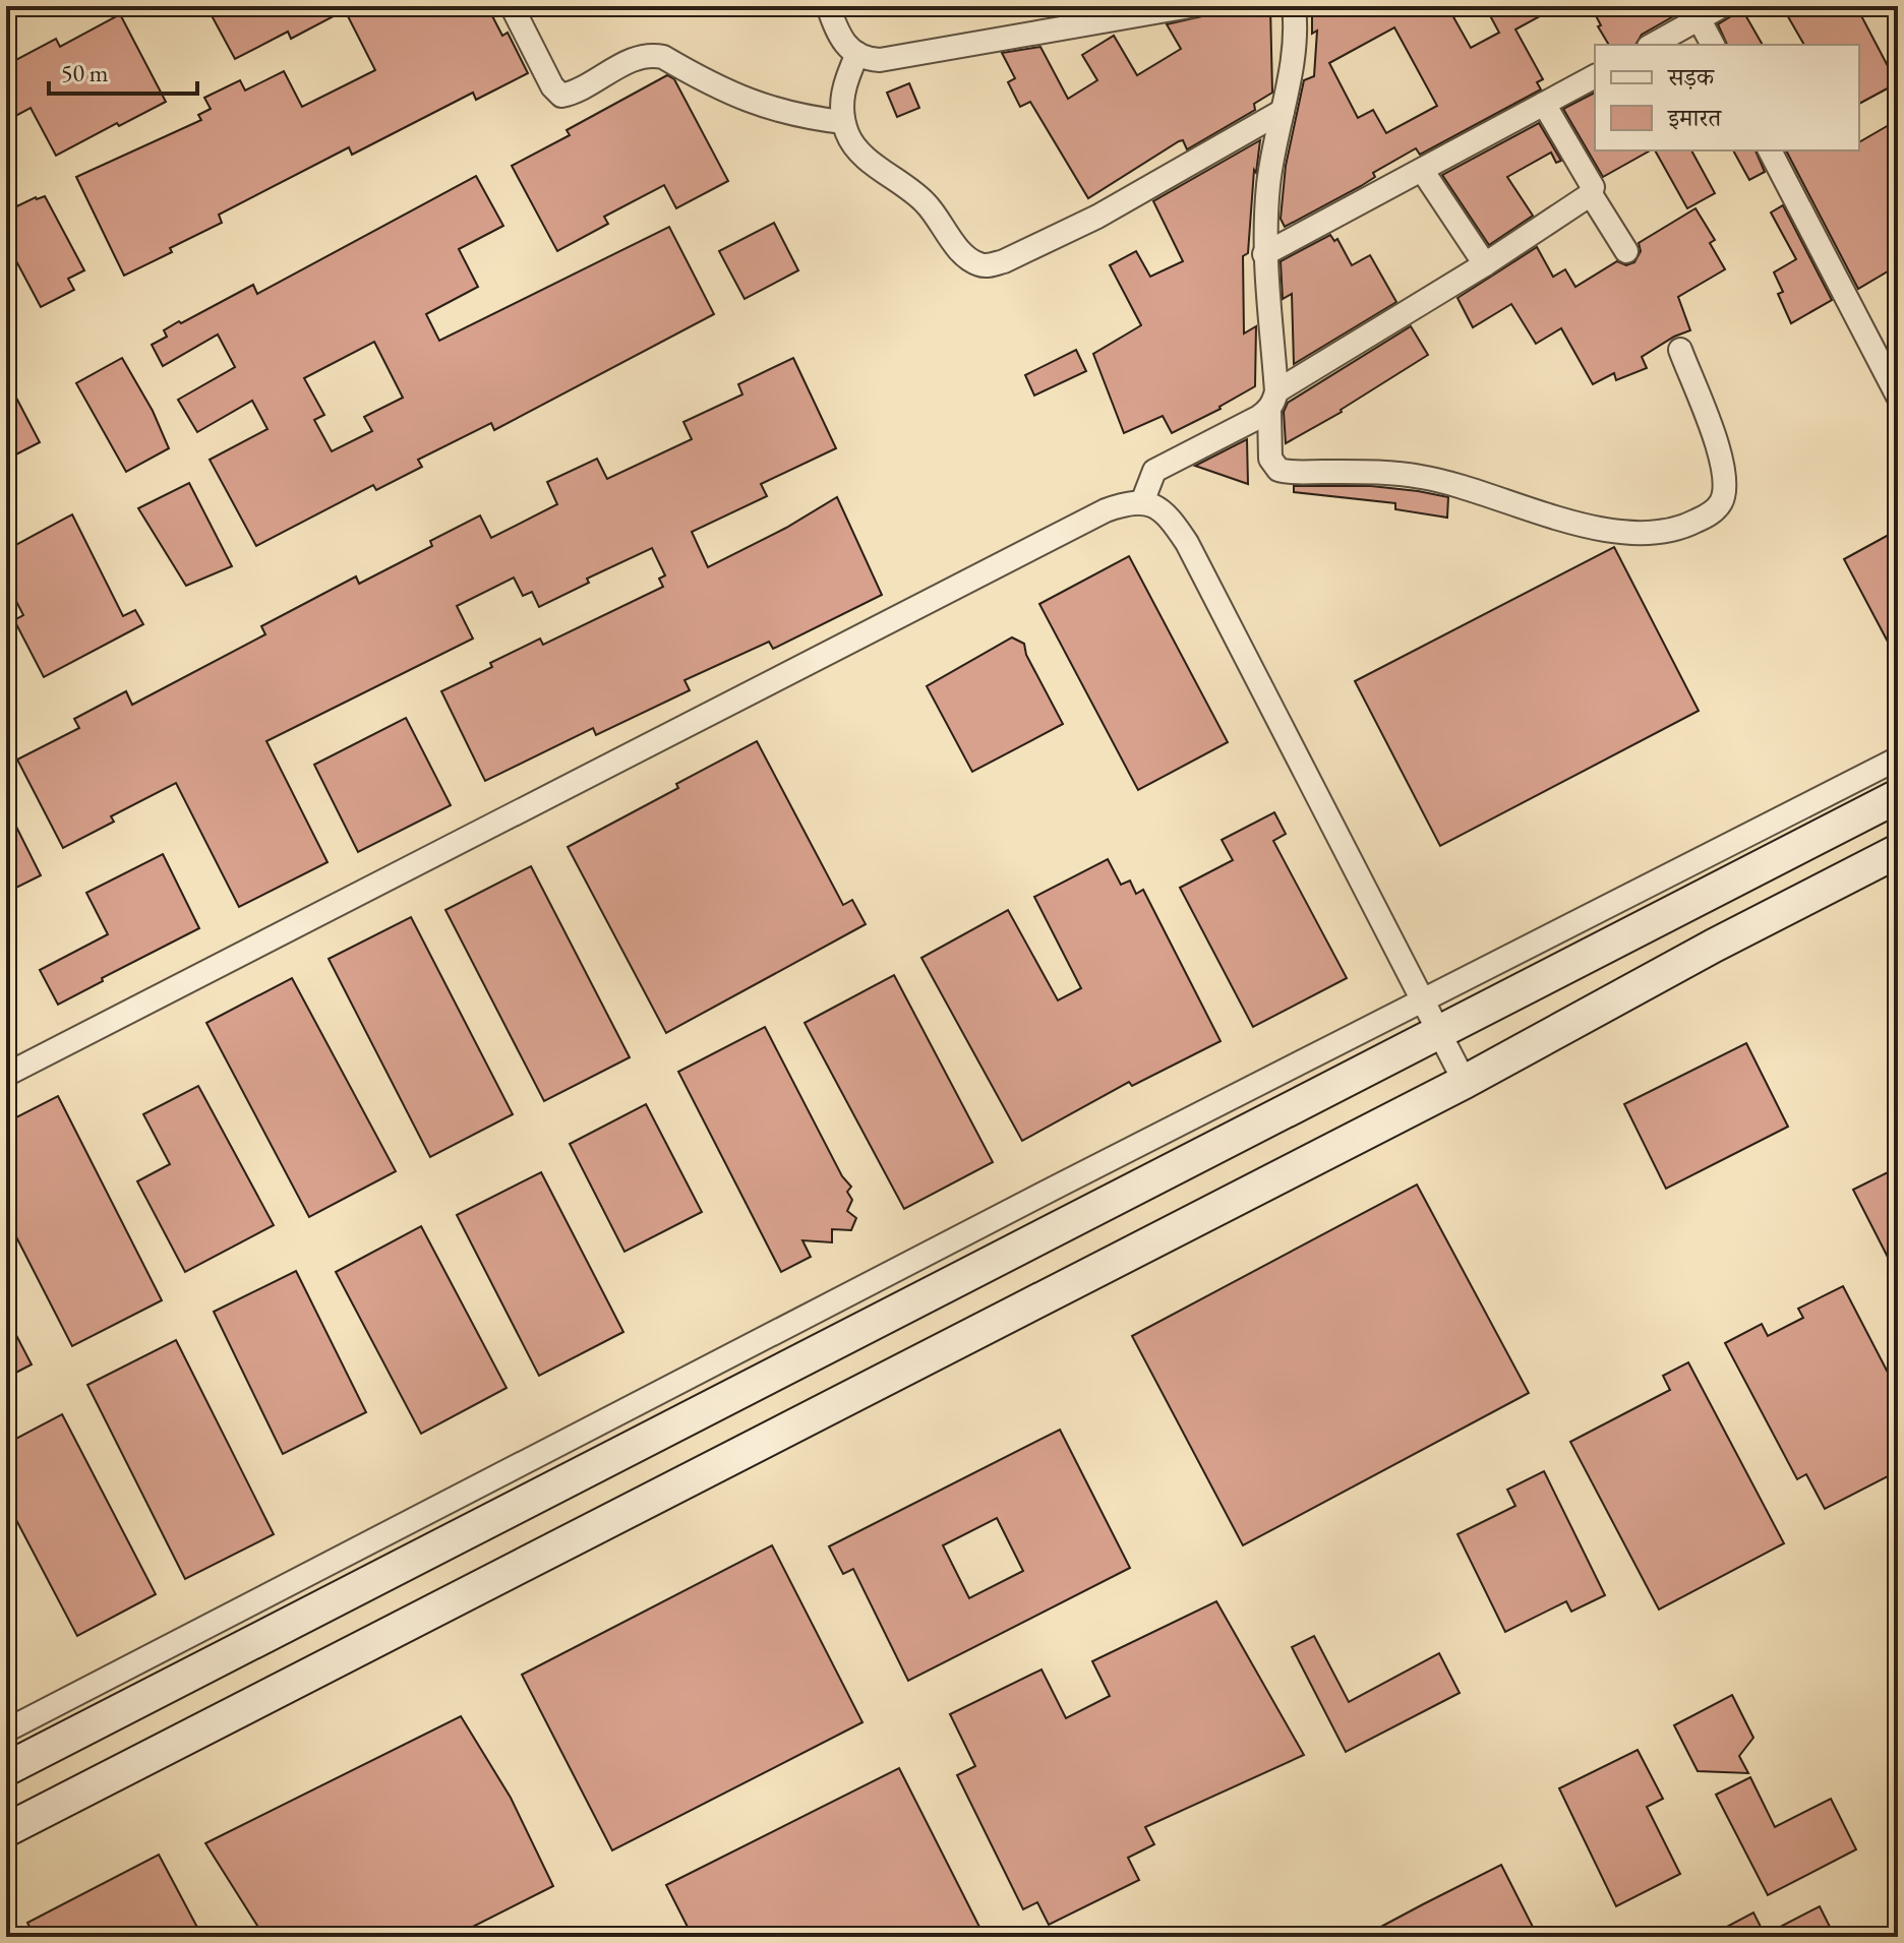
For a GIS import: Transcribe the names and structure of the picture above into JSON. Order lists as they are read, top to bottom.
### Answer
{
  "legend": ["सड़क", "इमारत"],
  "scale_bar": "50 m"
}
